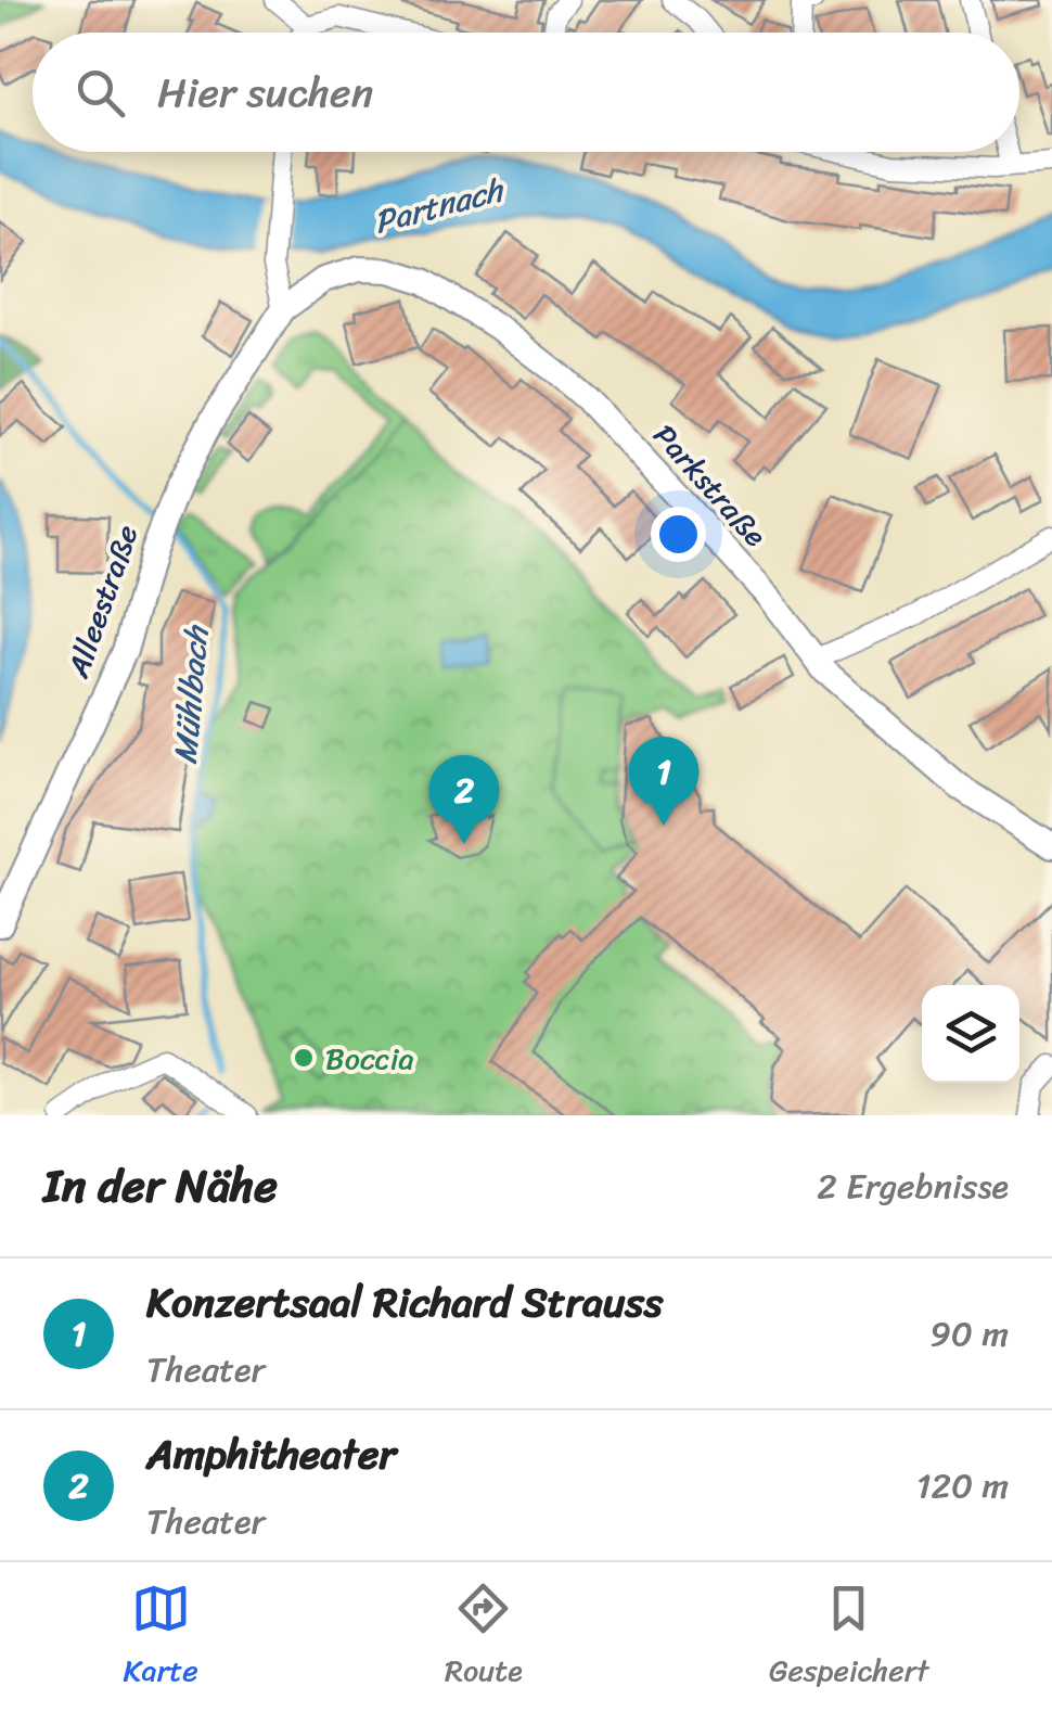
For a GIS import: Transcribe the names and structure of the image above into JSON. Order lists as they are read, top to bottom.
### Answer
{
  "streets": {
    "street": ["Parkstraße", "Alleestraße"]
  },
  "crossings": [
    ["Parkstraße", "Alleestraße"]
  ],
  "water": ["Partnach", "Mühlbach"],
  "places": ["Boccia"],
  "page": {
    "search": "Hier suchen",
    "pins": ["1", "2"],
    "heading": ["In der Nähe", "2 Ergebnisse"],
    "list": [
      {
        "mark": "1",
        "name": "Konzertsaal Richard Strauss",
        "note": "Theater",
        "value": "90 m"
      },
      {
        "mark": "2",
        "name": "Amphitheater",
        "note": "Theater",
        "value": "120 m"
      }
    ],
    "nav": ["Karte", "Route", "Gespeichert"]
  }
}
